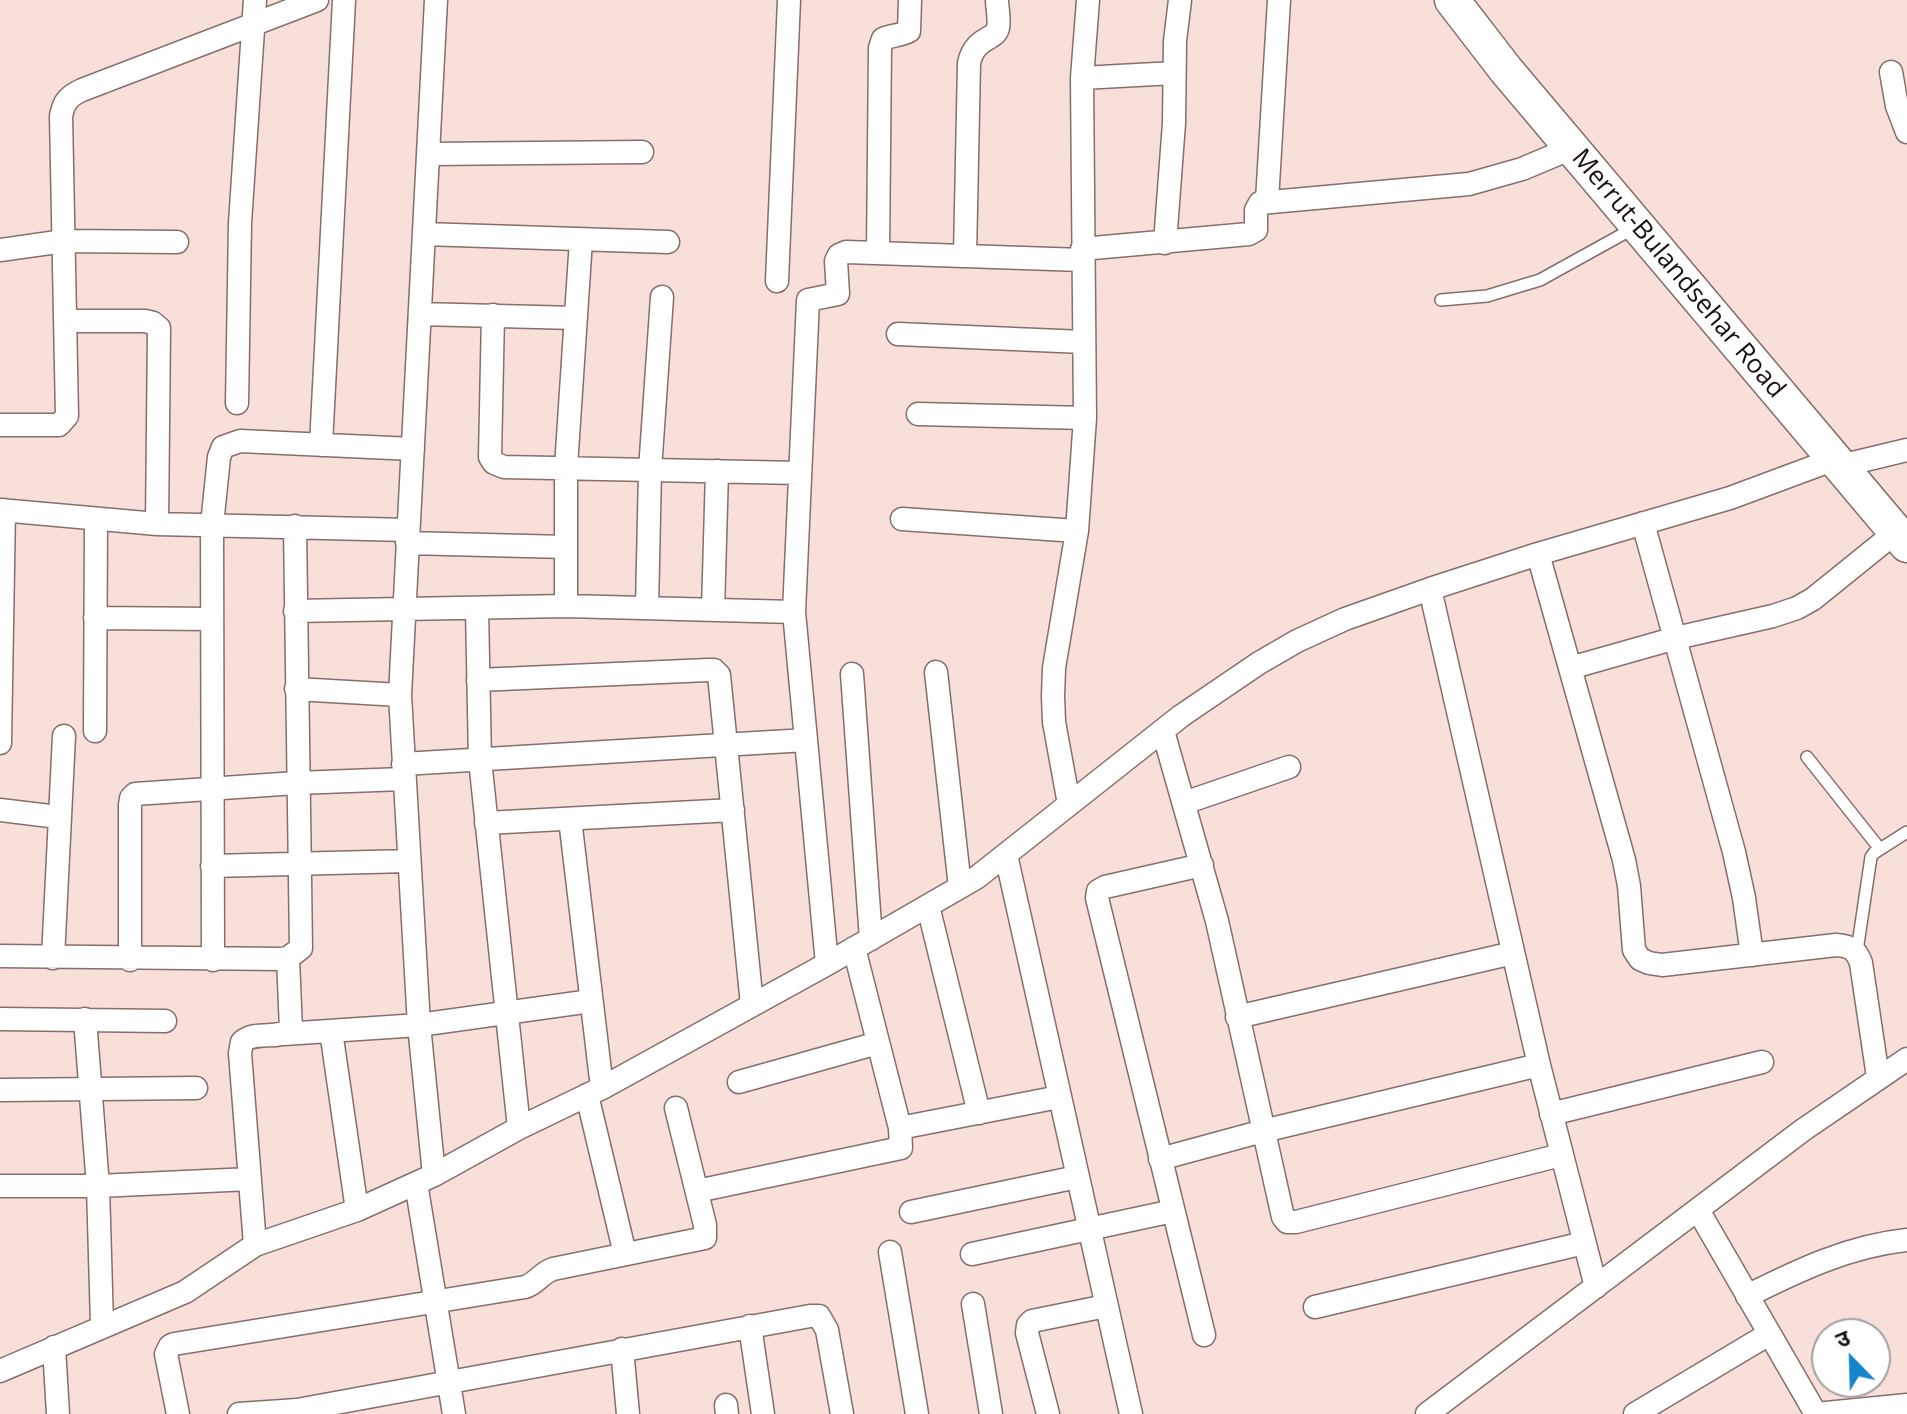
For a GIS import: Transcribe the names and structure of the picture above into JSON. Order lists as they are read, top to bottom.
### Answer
{
  "streets": {
    "main road": ["Merrut-Bulandsehar Road"]
  },
  "north": "top left"
}
